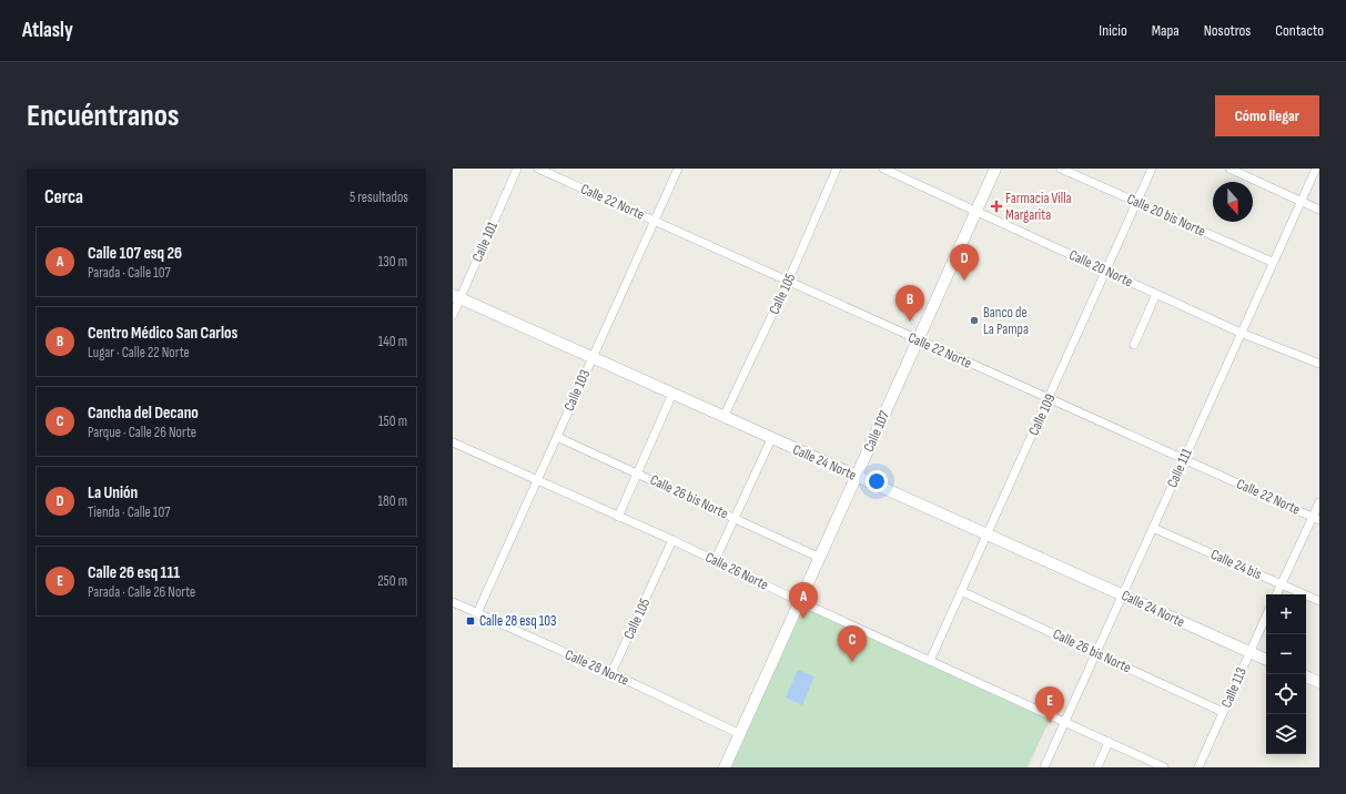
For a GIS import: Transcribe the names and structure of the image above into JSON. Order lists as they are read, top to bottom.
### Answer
{
  "streets": {
    "street": [
      "Calle 22 Norte",
      "Calle 20 bis Norte",
      "Calle 101",
      "Calle 20 Norte",
      "Calle 105",
      "Calle 103",
      "Calle 109",
      "Calle 107",
      "Calle 24 Norte",
      "Calle 111",
      "Calle 26 bis Norte",
      "Calle 24 bis",
      "Calle 26 Norte",
      "Calle 28 Norte",
      "Calle 113"
    ]
  },
  "crossings": [
    ["Calle 22 Norte", "Calle 105"],
    ["Calle 22 Norte", "Calle 103"],
    ["Calle 22 Norte", "Calle 109"],
    ["Calle 22 Norte", "Calle 107"],
    ["Calle 22 Norte", "Calle 111"],
    ["Calle 20 bis Norte", "Calle 109"],
    ["Calle 20 bis Norte", "Calle 111"],
    ["Calle 101", "Calle 24 Norte"],
    ["Calle 20 Norte", "Calle 109"],
    ["Calle 20 Norte", "Calle 107"],
    ["Calle 20 Norte", "Calle 111"],
    ["Calle 105", "Calle 24 Norte"],
    ["Calle 105", "Calle 26 Norte"],
    ["Calle 105", "Calle 28 Norte"],
    ["Calle 103", "Calle 24 Norte"],
    ["Calle 103", "Calle 26 bis Norte"],
    ["Calle 103", "Calle 26 Norte"],
    ["Calle 103", "Calle 28 Norte"],
    ["Calle 109", "Calle 24 Norte"],
    ["Calle 109", "Calle 26 bis Norte"],
    ["Calle 109", "Calle 26 Norte"],
    ["Calle 107", "Calle 24 Norte"],
    ["Calle 107", "Calle 26 bis Norte"],
    ["Calle 107", "Calle 26 Norte"],
    ["Calle 107", "Calle 28 Norte"],
    ["Calle 24 Norte", "Calle 111"],
    ["Calle 24 Norte", "Calle 113"],
    ["Calle 111", "Calle 26 bis Norte"],
    ["Calle 111", "Calle 24 bis"],
    ["Calle 111", "Calle 26 Norte"],
    ["Calle 26 bis Norte", "Calle 113"]
  ],
  "places": {
    "health": ["Farmacia Villa Margarita"],
    "other": ["Banco de La Pampa"],
    "transit": ["Calle 28 esq 103"]
  },
  "north": "bottom",
  "page": {
    "header": "Atlasly",
    "nav": [
      "Inicio",
      "Mapa",
      "Nosotros",
      "Contacto"
    ],
    "buttons": "Cómo llegar",
    "title": "Encuéntranos",
    "heading": ["Cerca", "5 resultados"],
    "list": [
      {
        "mark": "A",
        "name": "Calle 107 esq 26",
        "note": "Parada · Calle 107",
        "value": "130 m"
      },
      {
        "mark": "B",
        "name": "Centro Médico San Carlos",
        "note": "Lugar · Calle 22 Norte",
        "value": "140 m"
      },
      {
        "mark": "C",
        "name": "Cancha del Decano",
        "note": "Parque · Calle 26 Norte",
        "value": "150 m"
      },
      {
        "mark": "D",
        "name": "La Unión",
        "note": "Tienda · Calle 107",
        "value": "180 m"
      },
      {
        "mark": "E",
        "name": "Calle 26 esq 111",
        "note": "Parada · Calle 26 Norte",
        "value": "250 m"
      }
    ],
    "pins": [
      "D",
      "B",
      "A",
      "C",
      "E"
    ],
    "map_buttons": ["+", "−"]
  }
}
